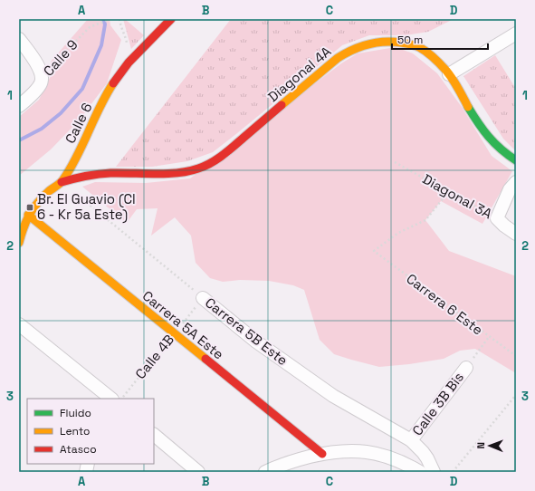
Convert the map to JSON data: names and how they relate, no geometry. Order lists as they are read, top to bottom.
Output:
{
  "streets": {
    "street": [
      "Calle 9",
      "Diagonal 4A",
      "Calle 6",
      "Diagonal 3A",
      "Carrera 5A Este",
      "Carrera 5B Este",
      "Calle 3B Bis"
    ],
    "path": ["Carrera 6 Este", "Calle 4B"]
  },
  "crossings": [
    ["Diagonal 4A", "Calle 6"],
    ["Diagonal 4A", "Carrera 5B Este"],
    ["Calle 6", "Carrera 5A Este"],
    ["Calle 6", "Carrera 5B Este"],
    ["Diagonal 3A", "Carrera 6 Este"],
    ["Carrera 5A Este", "Calle 4B"],
    ["Carrera 5B Este", "Calle 4B"],
    ["Carrera 5B Este", "Calle 3B Bis"]
  ],
  "places": {
    "transit": ["Br. El Guavio (Cl 6 - Kr 5a Este)"]
  },
  "legend": ["Fluido", "Lento", "Atasco"],
  "scale_bar": "50 m",
  "north": "left",
  "grid": {
    "columns": [
      "A",
      "B",
      "C",
      "D"
    ],
    "rows": ["1", "2", "3"]
  }
}
